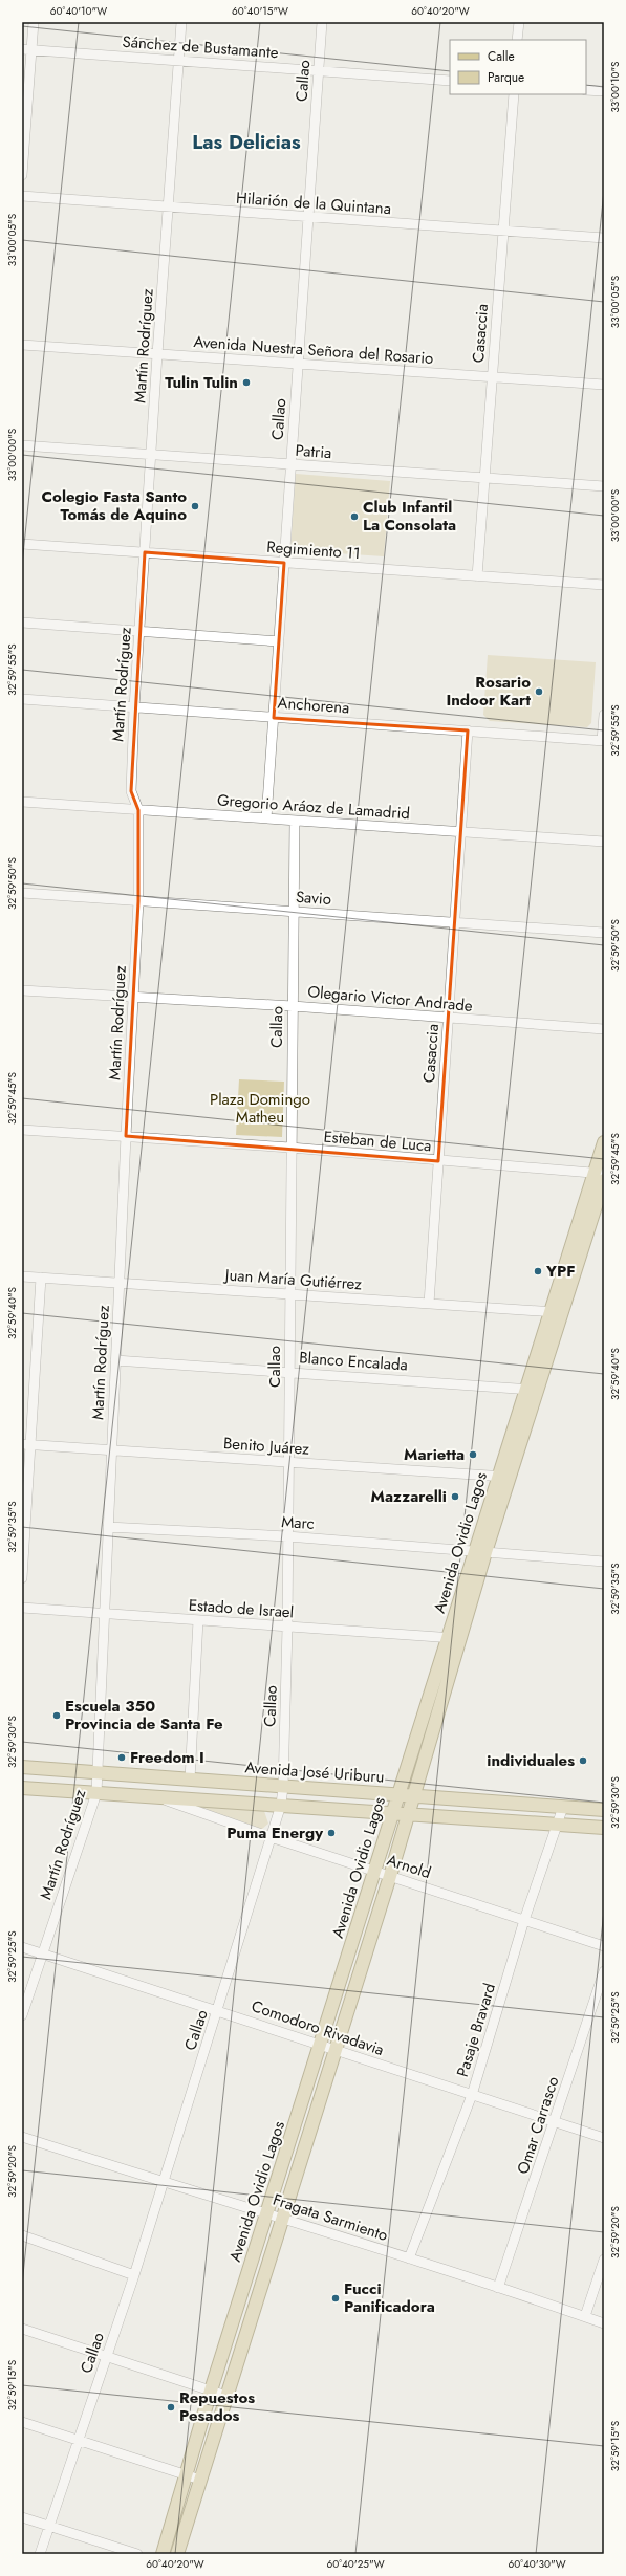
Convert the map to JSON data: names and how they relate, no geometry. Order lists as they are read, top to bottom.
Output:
{
  "streets": {
    "main road": ["Avenida Ovidio Lagos", "Avenida José Uriburu"],
    "street": [
      "Sánchez de Bustamante",
      "Callao",
      "Hilarión de la Quintana",
      "Casaccia",
      "Martín Rodríguez",
      "Avenida Nuestra Señora del Rosario",
      "Patria",
      "Regimiento 11",
      "Anchorena",
      "Gregorio Aráoz de Lamadrid",
      "Savio",
      "Olegario Victor Andrade",
      "Esteban de Luca",
      "Juan María Gutiérrez",
      "Blanco Encalada",
      "Benito Juárez",
      "Marc",
      "Estado de Israel",
      "Arnold",
      "Comodoro Rivadavia",
      "Pasaje Bravard",
      "Omar Carrasco",
      "Fragata Sarmiento"
    ]
  },
  "crossings": [
    ["Sánchez de Bustamante", "Callao"],
    ["Sánchez de Bustamante", "Martín Rodríguez"],
    ["Callao", "Hilarión de la Quintana"],
    ["Callao", "Avenida Nuestra Señora del Rosario"],
    ["Callao", "Patria"],
    ["Callao", "Regimiento 11"],
    ["Callao", "Anchorena"],
    ["Callao", "Gregorio Aráoz de Lamadrid"],
    ["Callao", "Savio"],
    ["Callao", "Olegario Victor Andrade"],
    ["Callao", "Esteban de Luca"],
    ["Callao", "Juan María Gutiérrez"],
    ["Callao", "Blanco Encalada"],
    ["Callao", "Benito Juárez"],
    ["Callao", "Marc"],
    ["Callao", "Estado de Israel"],
    ["Callao", "Avenida José Uriburu"],
    ["Callao", "Arnold"],
    ["Callao", "Comodoro Rivadavia"],
    ["Callao", "Fragata Sarmiento"],
    ["Hilarión de la Quintana", "Casaccia"],
    ["Hilarión de la Quintana", "Martín Rodríguez"],
    ["Casaccia", "Avenida Nuestra Señora del Rosario"],
    ["Casaccia", "Patria"],
    ["Casaccia", "Regimiento 11"],
    ["Casaccia", "Anchorena"],
    ["Casaccia", "Gregorio Aráoz de Lamadrid"],
    ["Casaccia", "Savio"],
    ["Casaccia", "Olegario Victor Andrade"],
    ["Casaccia", "Esteban de Luca"],
    ["Casaccia", "Juan María Gutiérrez"],
    ["Martín Rodríguez", "Avenida Nuestra Señora del Rosario"],
    ["Martín Rodríguez", "Patria"],
    ["Martín Rodríguez", "Regimiento 11"],
    ["Martín Rodríguez", "Anchorena"],
    ["Martín Rodríguez", "Gregorio Aráoz de Lamadrid"],
    ["Martín Rodríguez", "Savio"],
    ["Martín Rodríguez", "Olegario Victor Andrade"],
    ["Martín Rodríguez", "Esteban de Luca"],
    ["Martín Rodríguez", "Juan María Gutiérrez"],
    ["Martín Rodríguez", "Blanco Encalada"],
    ["Martín Rodríguez", "Benito Juárez"],
    ["Martín Rodríguez", "Marc"],
    ["Martín Rodríguez", "Estado de Israel"],
    ["Martín Rodríguez", "Avenida José Uriburu"],
    ["Martín Rodríguez", "Comodoro Rivadavia"],
    ["Esteban de Luca", "Avenida Ovidio Lagos"],
    ["Juan María Gutiérrez", "Avenida Ovidio Lagos"],
    ["Blanco Encalada", "Avenida Ovidio Lagos"],
    ["Benito Juárez", "Avenida Ovidio Lagos"],
    ["Marc", "Avenida Ovidio Lagos"],
    ["Avenida Ovidio Lagos", "Estado de Israel"],
    ["Avenida Ovidio Lagos", "Avenida José Uriburu"],
    ["Avenida Ovidio Lagos", "Arnold"],
    ["Avenida Ovidio Lagos", "Comodoro Rivadavia"],
    ["Avenida Ovidio Lagos", "Fragata Sarmiento"],
    ["Avenida José Uriburu", "Pasaje Bravard"],
    ["Arnold", "Pasaje Bravard"],
    ["Comodoro Rivadavia", "Pasaje Bravard"],
    ["Comodoro Rivadavia", "Omar Carrasco"],
    ["Pasaje Bravard", "Fragata Sarmiento"],
    ["Omar Carrasco", "Fragata Sarmiento"]
  ],
  "districts": ["Las Delicias"],
  "parks": ["Plaza Domingo Matheu"],
  "places": [
    "Tulin Tulin",
    "Colegio Fasta Santo Tomás de Aquino",
    "Club Infantil La Consolata",
    "Rosario Indoor Kart",
    "YPF",
    "Marietta",
    "Mazzarelli",
    "Escuela 350 Provincia de Santa Fe",
    "Freedom I",
    "individuales",
    "Puma Energy",
    "Fucci Panificadora",
    "Repuestos Pesados"
  ],
  "legend": ["Calle", "Parque"],
  "coordinates": [
    "60°40'10\"W",
    "60°40'15\"W",
    "60°40'20\"W",
    "33°00'10\"S",
    "33°00'05\"S",
    "33°00'00\"S",
    "32°59'55\"S",
    "32°59'50\"S",
    "32°59'45\"S",
    "32°59'40\"S",
    "32°59'35\"S",
    "32°59'30\"S",
    "32°59'25\"S",
    "32°59'20\"S",
    "32°59'15\"S",
    "60°40'25\"W",
    "60°40'30\"W"
  ]
}
